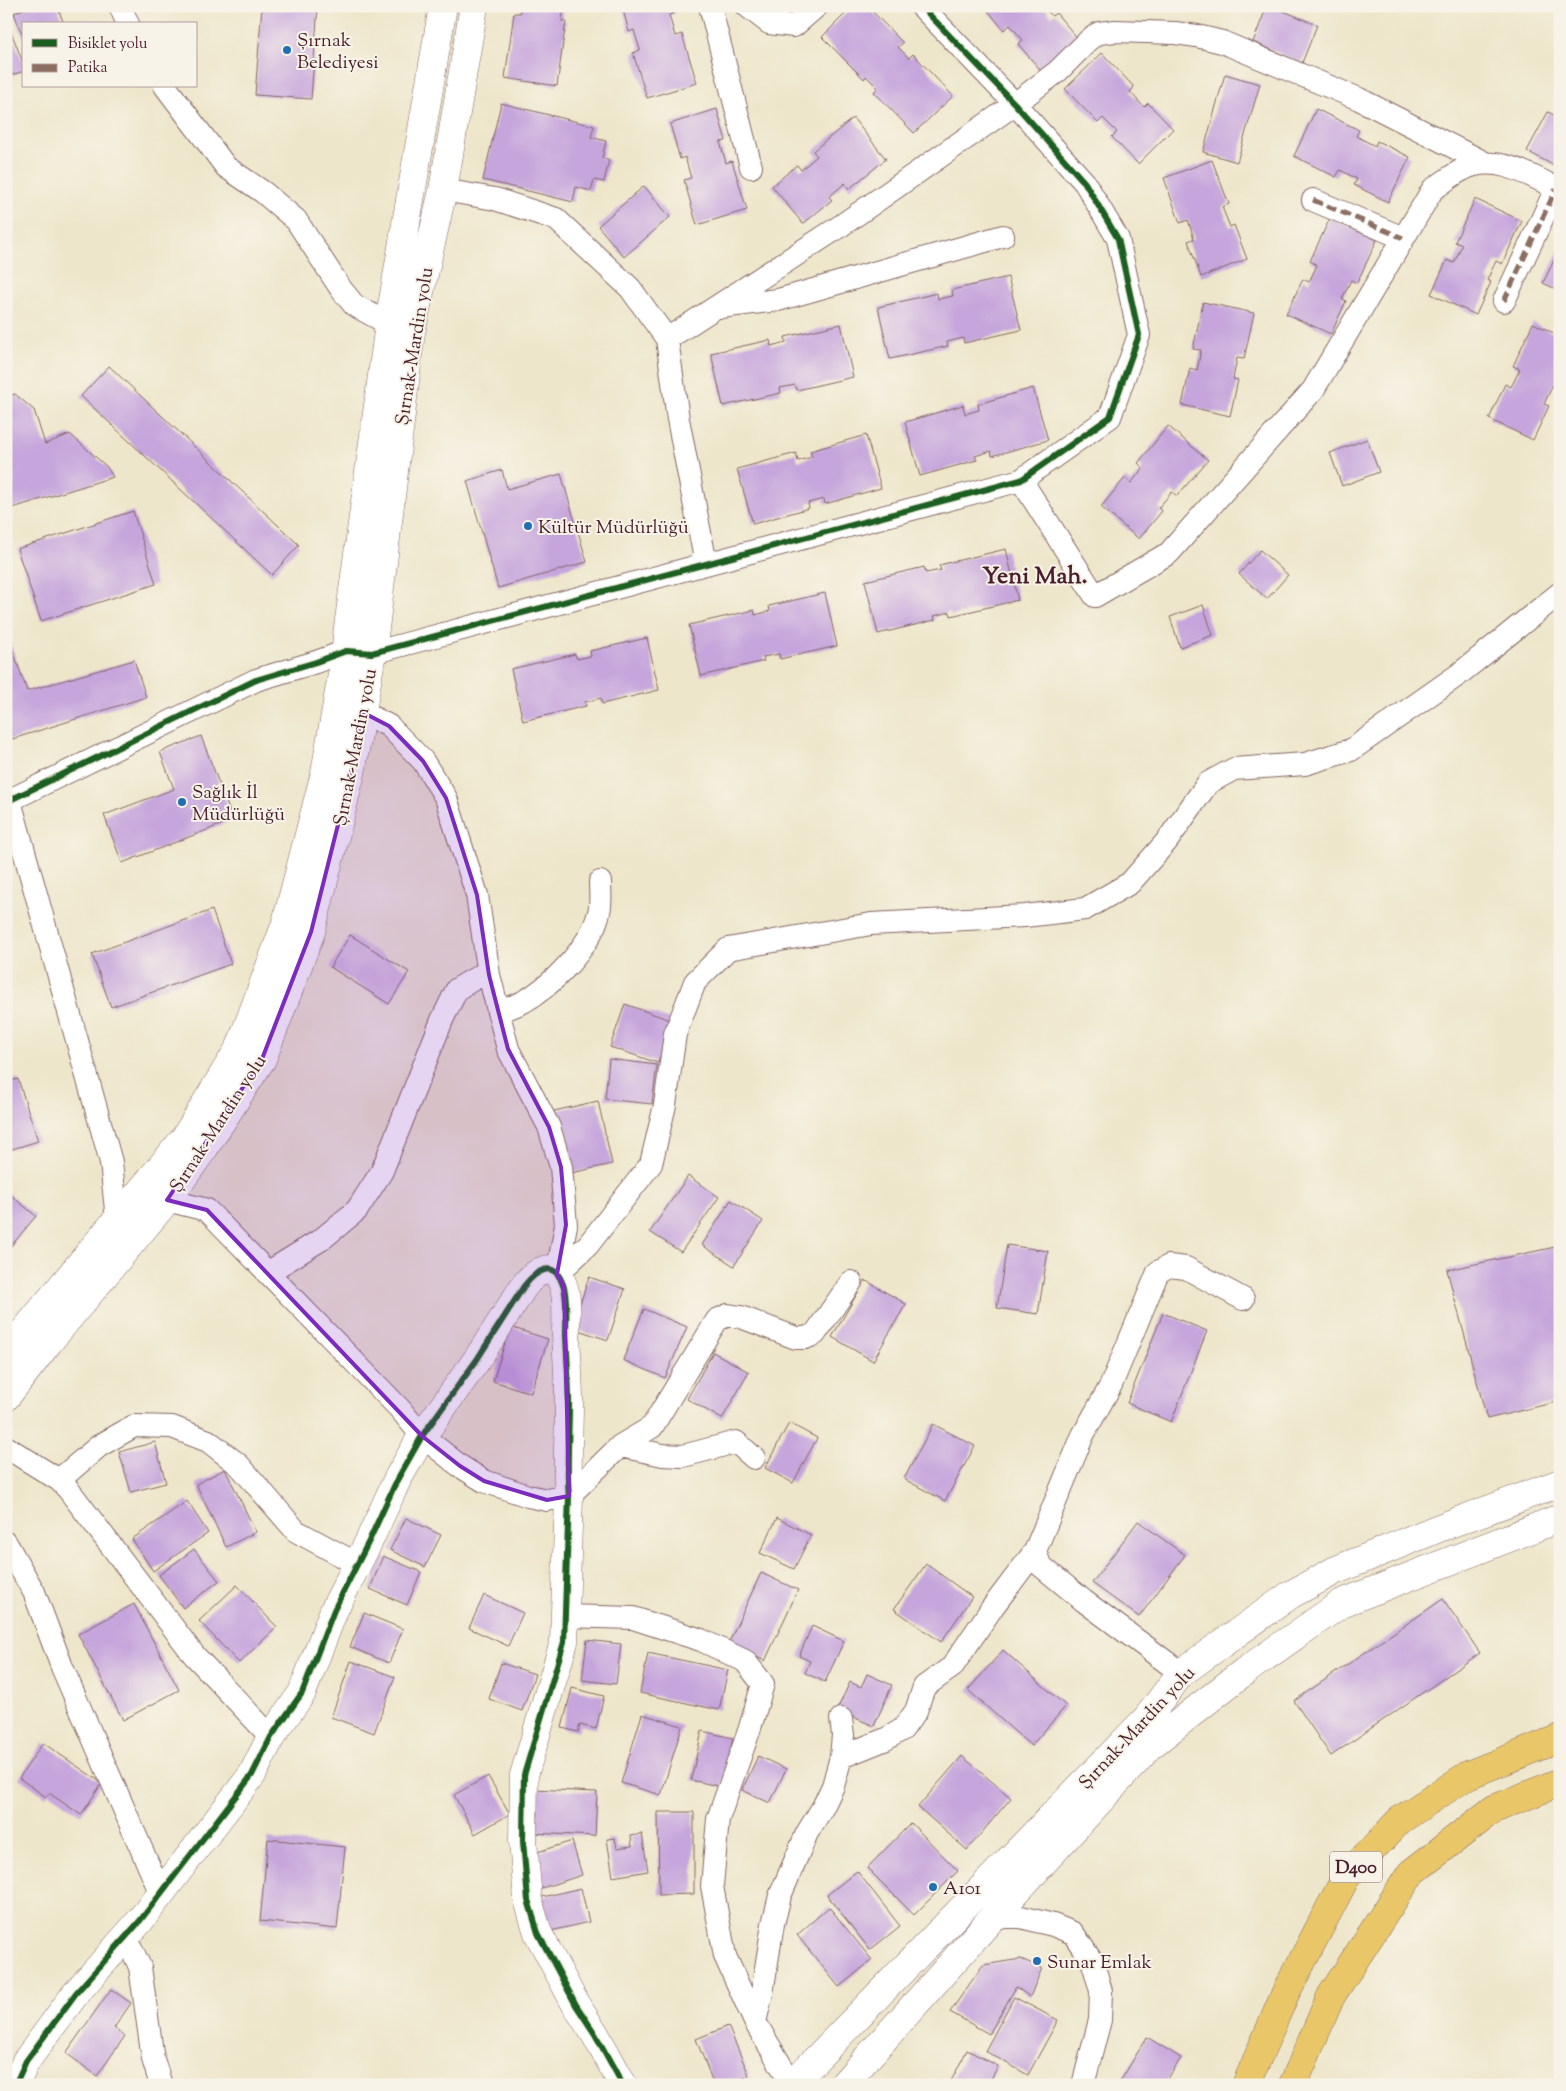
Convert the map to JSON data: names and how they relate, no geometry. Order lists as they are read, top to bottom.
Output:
{
  "streets": {
    "highway": ["D400"],
    "street": ["Şırnak-Mardin yolu"]
  },
  "districts": ["Yeni Mah."],
  "places": [
    "Şırnak Belediyesi",
    "Kültür Müdürlüğü",
    "Sağlık İl Müdürlüğü",
    "A101",
    "Sunar Emlak"
  ],
  "legend": ["Bisiklet yolu", "Patika"]
}
